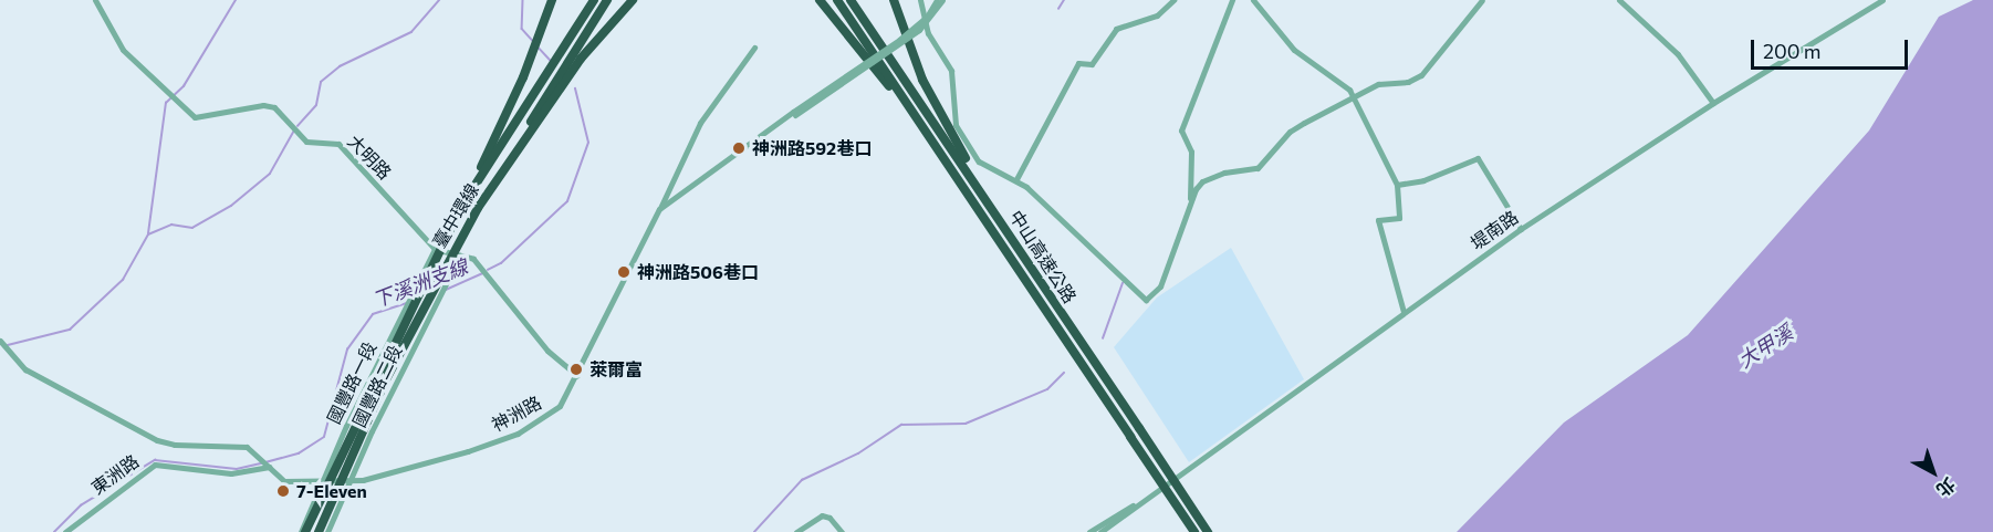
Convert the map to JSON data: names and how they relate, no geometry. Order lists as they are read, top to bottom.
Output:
{
  "streets": {
    "highway": ["臺中環線", "中山高速公路"],
    "street": [
      "大明路",
      "堤南路",
      "國豐路一段",
      "國豐路二段",
      "神洲路",
      "東洲路"
    ]
  },
  "crossings": [
    ["大明路", "國豐路一段"],
    ["臺中環線", "國豐路一段"],
    ["國豐路一段", "神洲路"],
    ["國豐路二段", "神洲路"],
    ["神洲路", "東洲路"]
  ],
  "water": ["下溪洲支線", "大甲溪"],
  "places": [
    "神洲路592巷口",
    "神洲路506巷口",
    "萊爾富",
    "7-Eleven"
  ],
  "scale_bar": "200 m",
  "north": "bottom right"
}
